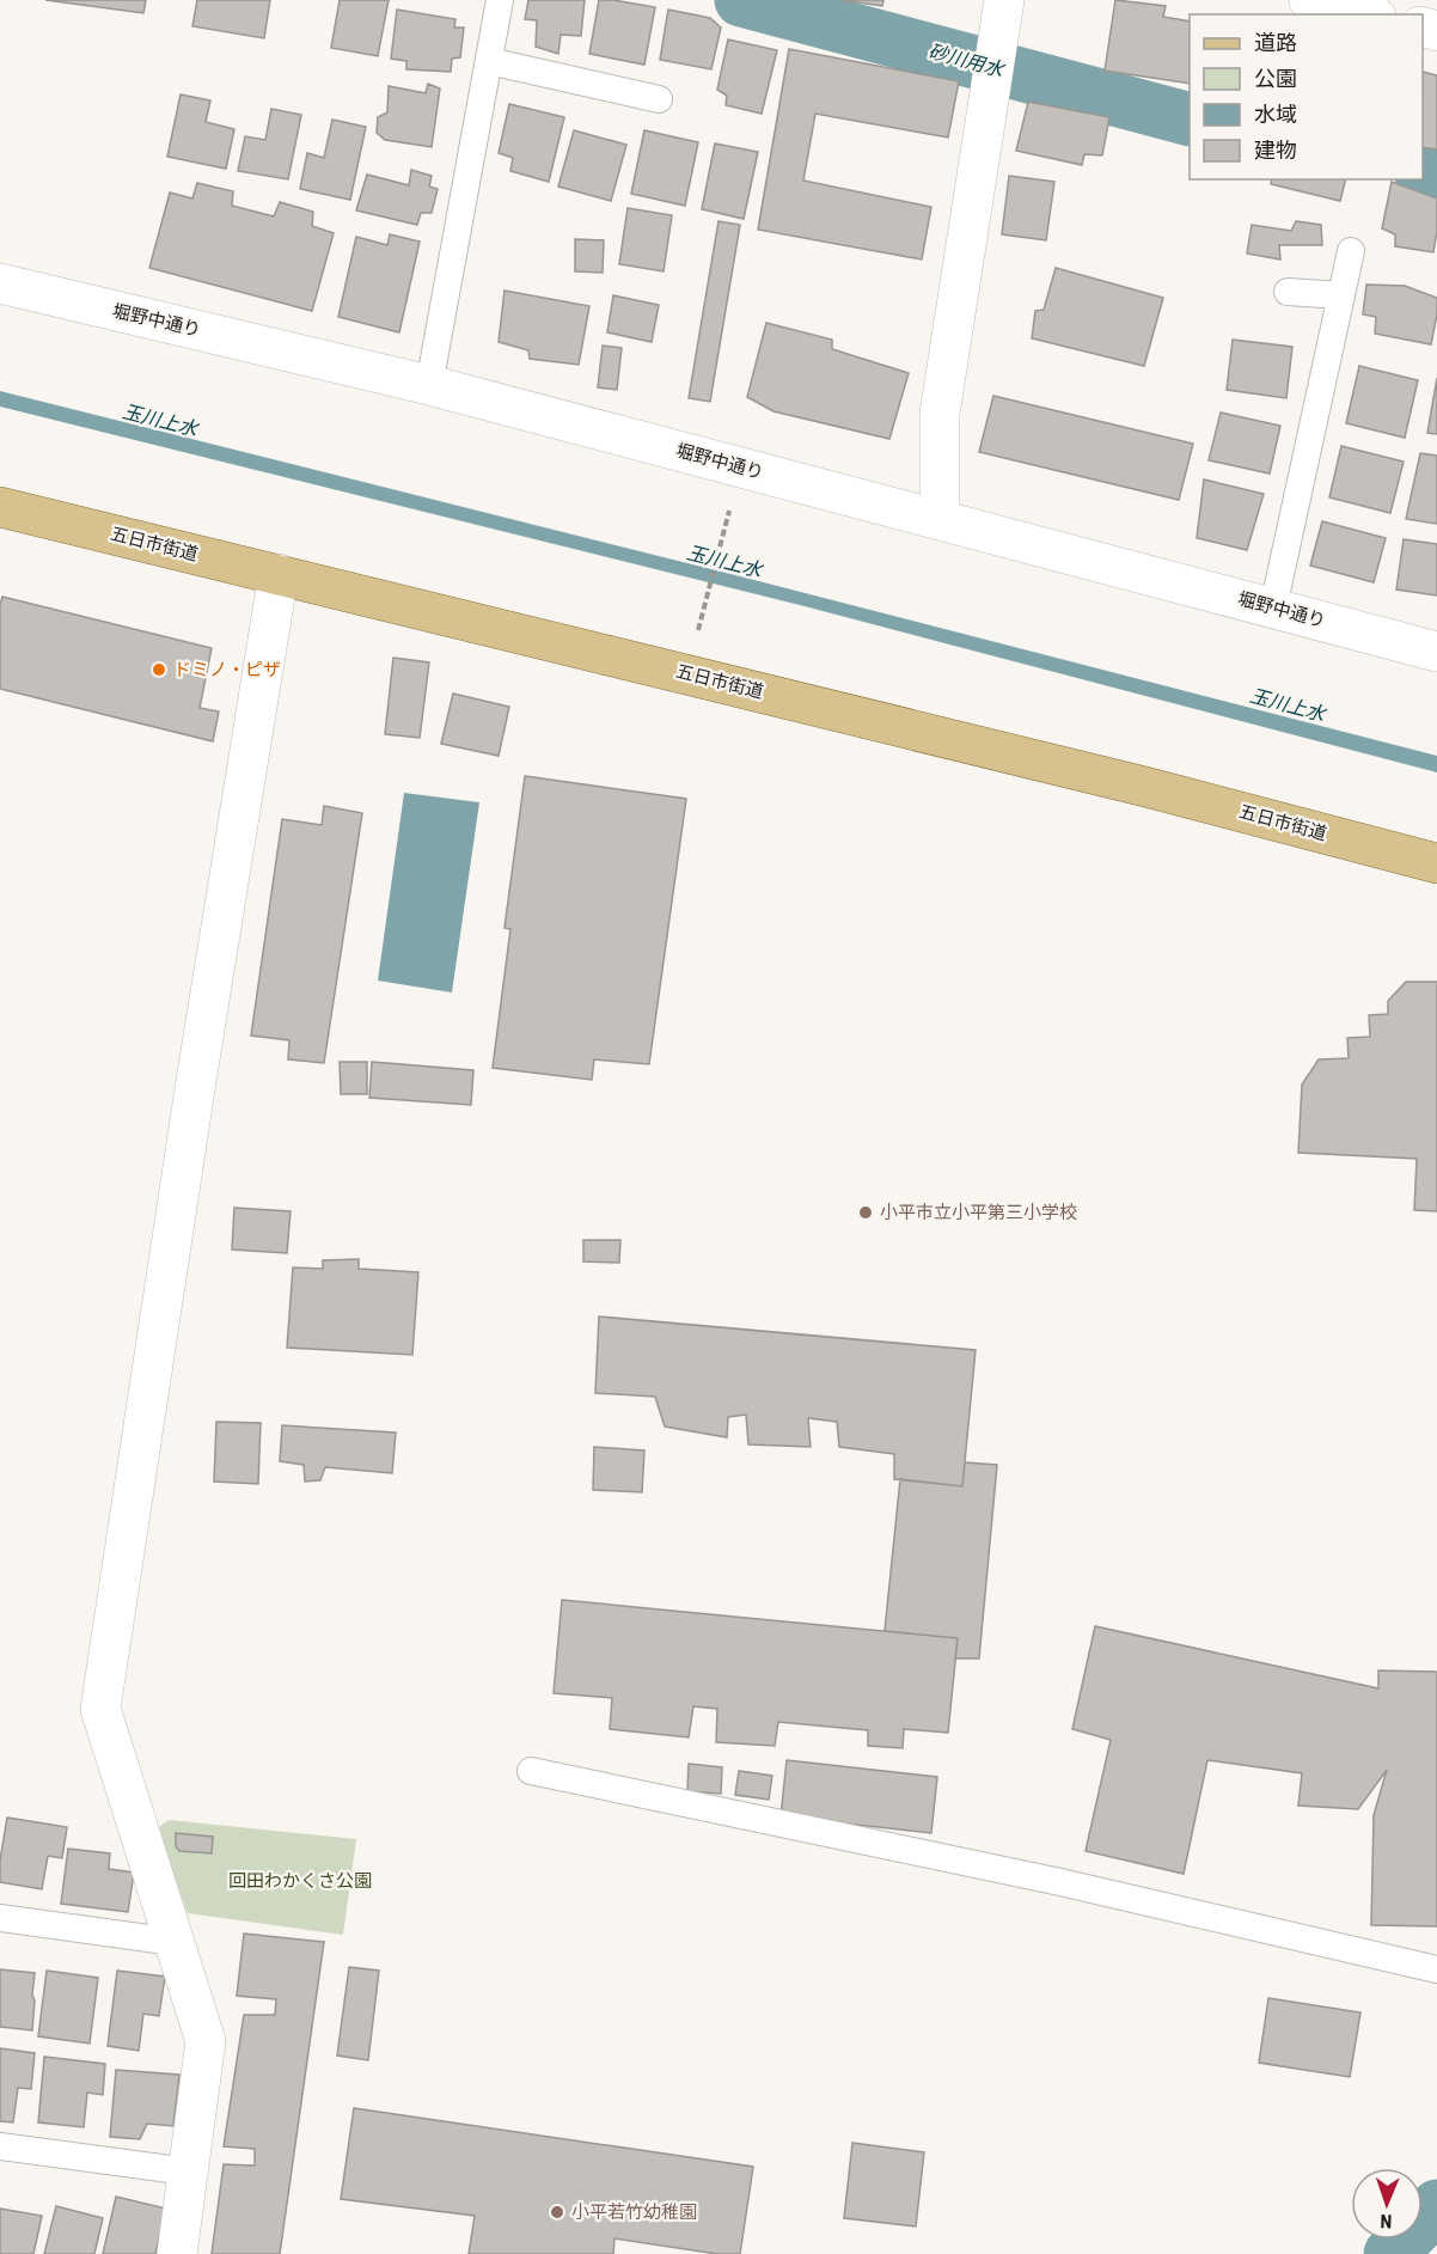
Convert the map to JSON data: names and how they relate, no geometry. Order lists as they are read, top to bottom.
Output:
{
  "streets": {
    "main road": ["五日市街道"],
    "street": ["堀野中通り"]
  },
  "water": ["砂川用水", "玉川上水"],
  "parks": ["回田わかくさ公園"],
  "places": ["ドミノ・ピザ", "小平市立小平第三小学校", "小平若竹幼稚園"],
  "legend": [
    "道路",
    "公園",
    "水域",
    "建物"
  ],
  "north": "bottom"
}
